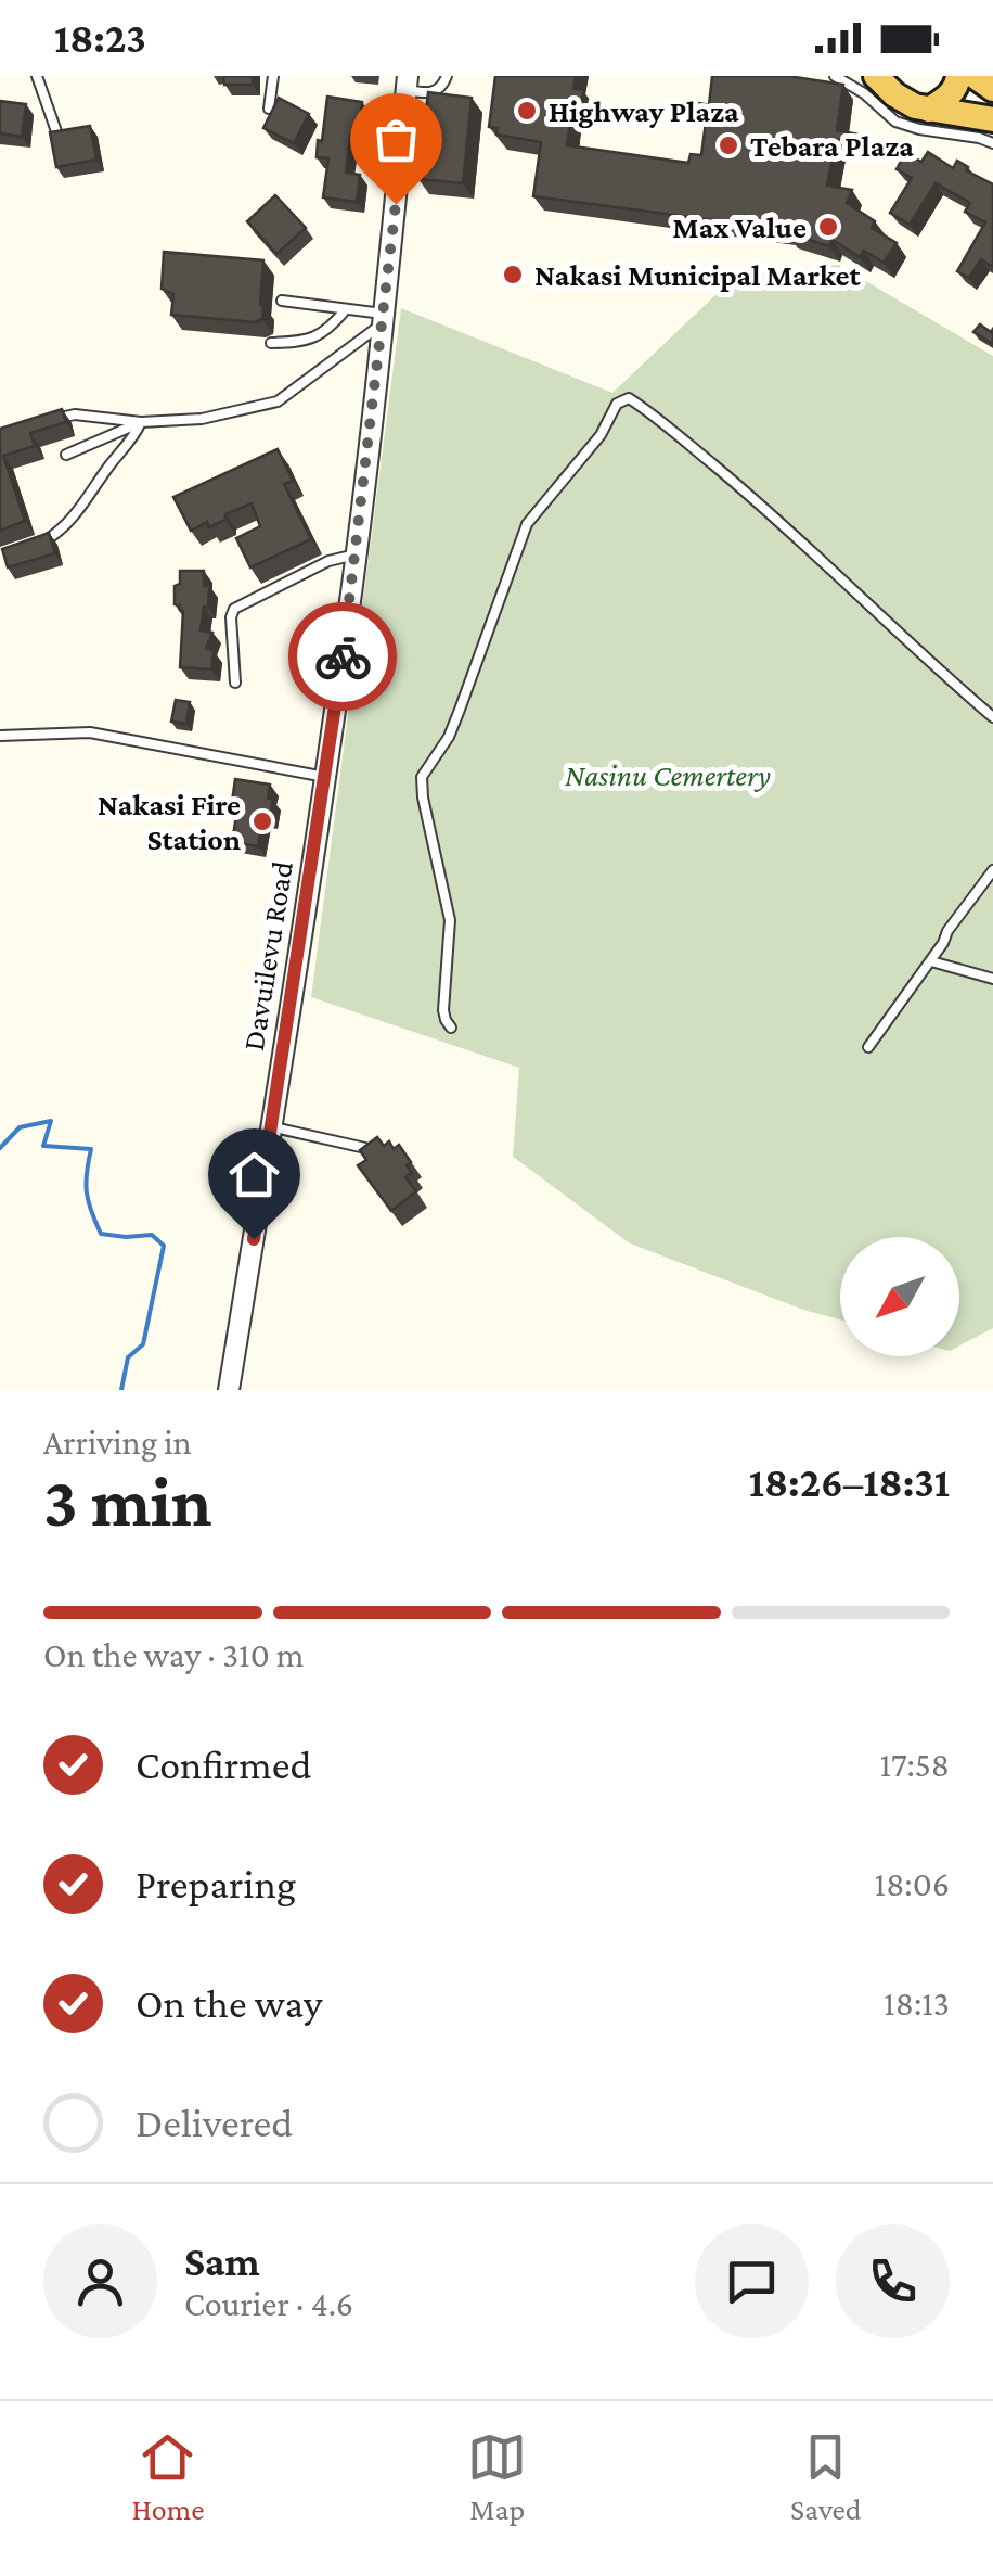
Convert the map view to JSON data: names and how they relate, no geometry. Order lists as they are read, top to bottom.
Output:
{
  "streets": {
    "street": ["Davuilevu Road"]
  },
  "parks": ["Nasinu Cemertery"],
  "places": [
    "Highway Plaza",
    "Tebara Plaza",
    "Max Value",
    "Nakasi Municipal Market",
    "Nakasi Fire Station"
  ],
  "north": "bottom left",
  "page": {
    "status": "18:23",
    "heading": ["3 min", "Arriving in", "18:26–18:31"],
    "panel": ["Sam", "Courier · 4.6"],
    "bar": "On the way · 310 m",
    "list": [
      ["Confirmed", "17:58"],
      ["Preparing", "18:06"],
      ["On the way", "18:13"],
      "Delivered"
    ],
    "tabs": ["Home", "Map", "Saved"]
  }
}
